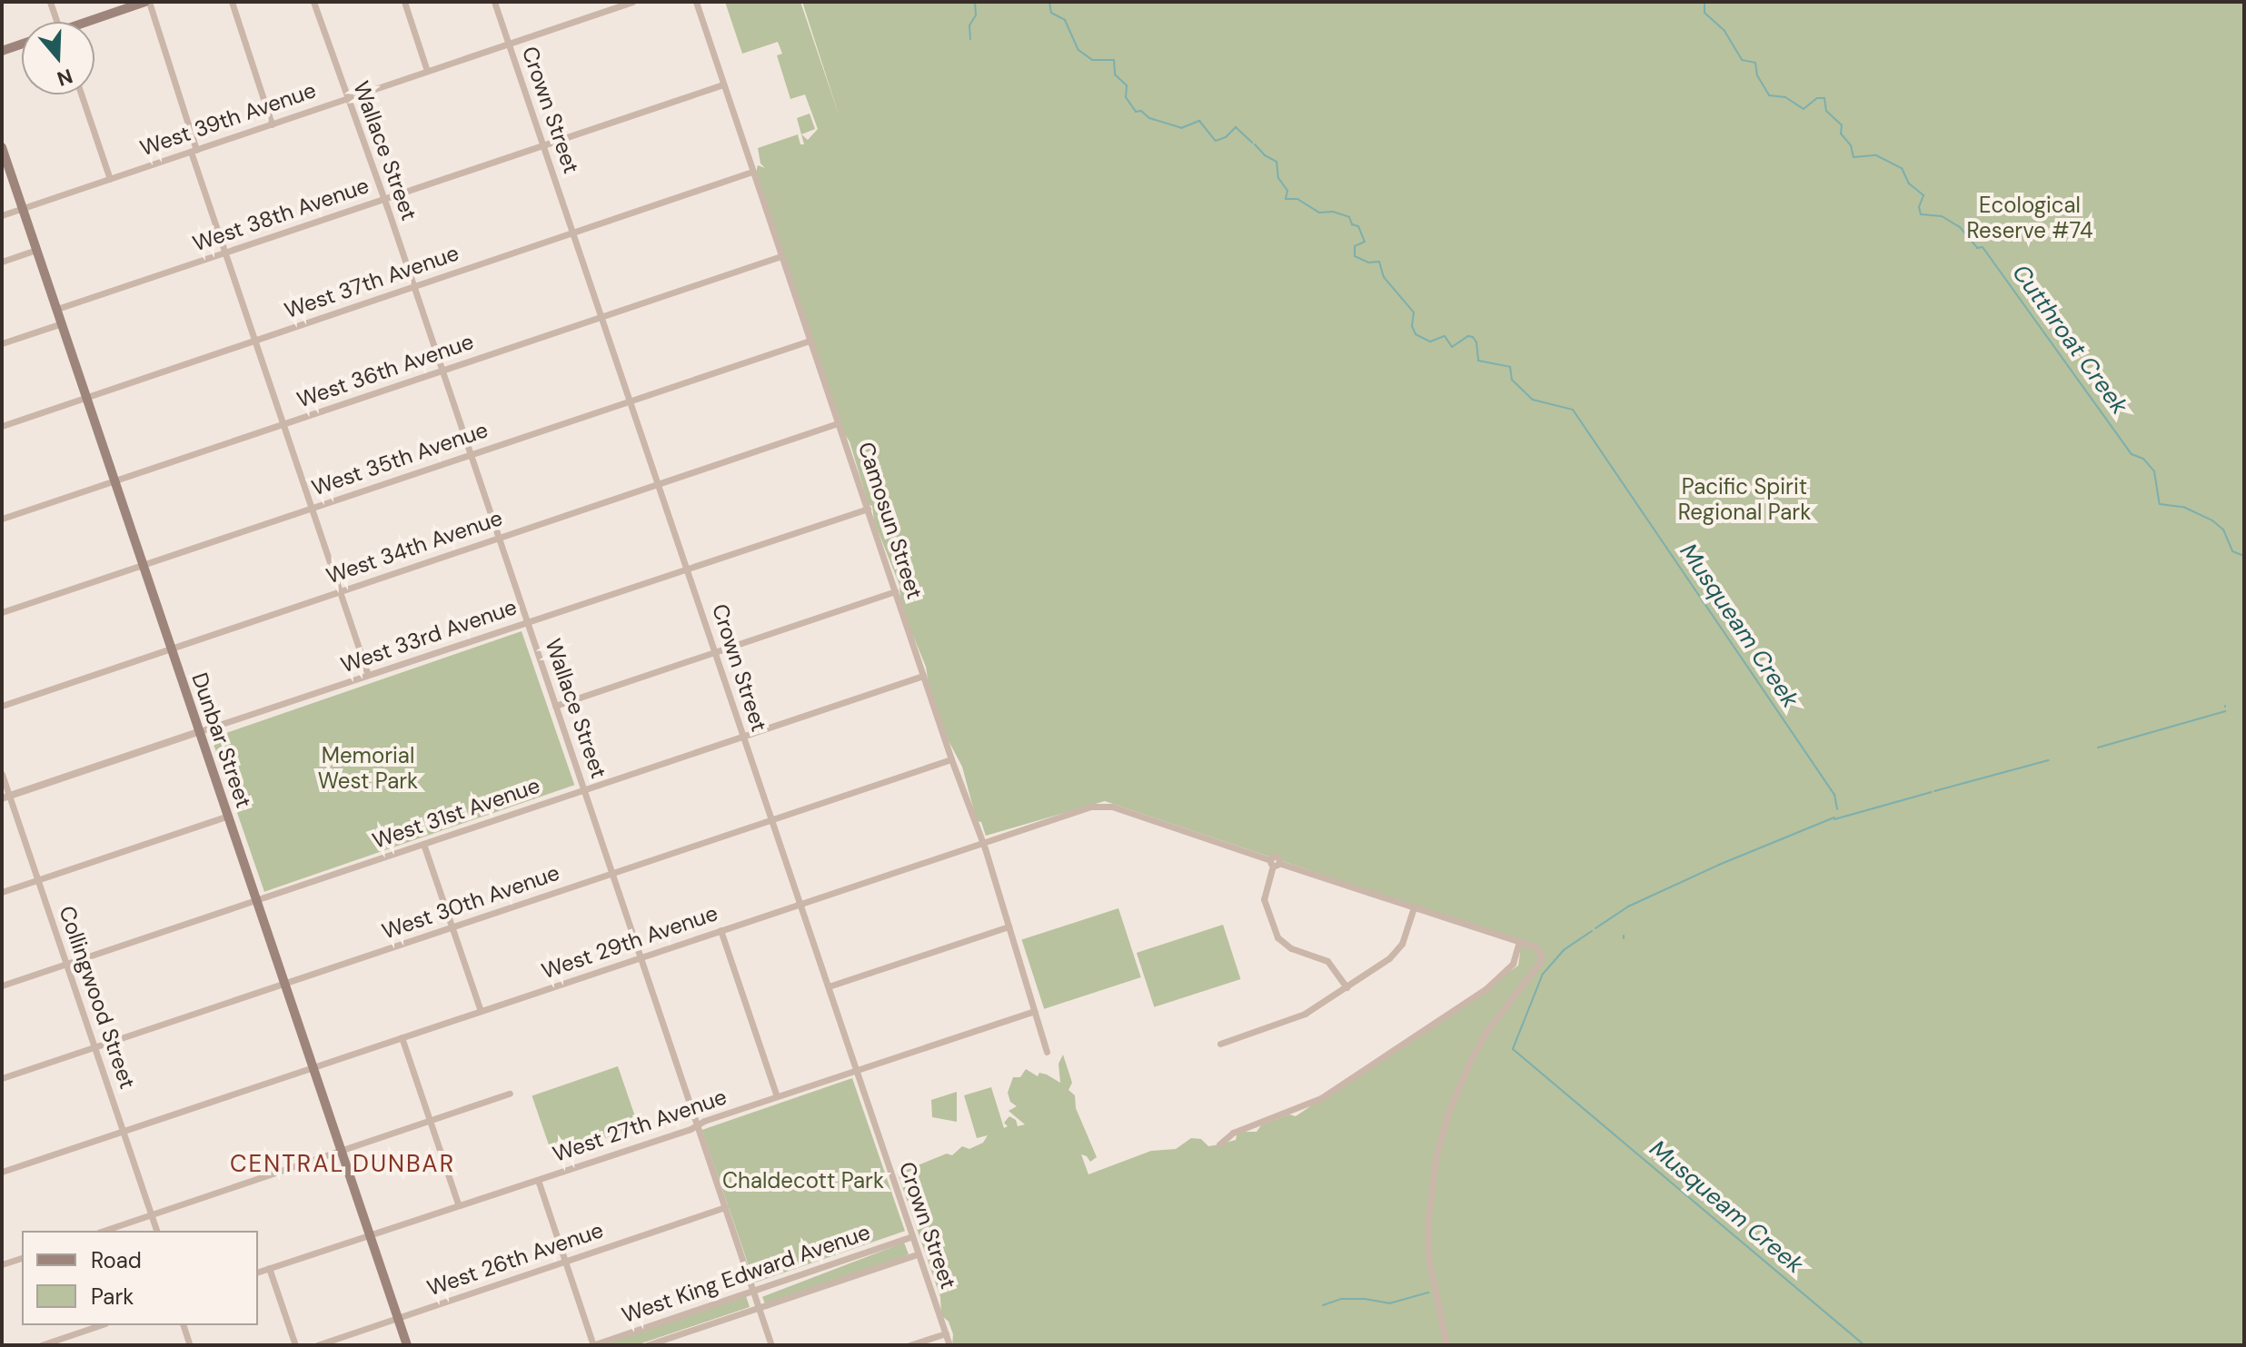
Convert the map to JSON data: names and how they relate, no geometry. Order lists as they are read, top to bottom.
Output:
{
  "streets": {
    "main road": ["Dunbar Street"],
    "street": [
      "Crown Street",
      "West 39th Avenue",
      "Wallace Street",
      "West 38th Avenue",
      "West 37th Avenue",
      "West 36th Avenue",
      "West 35th Avenue",
      "Camosun Street",
      "West 34th Avenue",
      "West 33rd Avenue",
      "West 31st Avenue",
      "West 30th Avenue",
      "West 29th Avenue",
      "Collingwood Street",
      "West 27th Avenue",
      "West 26th Avenue",
      "West King Edward Avenue"
    ]
  },
  "crossings": [
    ["Crown Street", "West 39th Avenue"],
    ["Crown Street", "West 38th Avenue"],
    ["Crown Street", "West 37th Avenue"],
    ["Crown Street", "West 36th Avenue"],
    ["Crown Street", "West 35th Avenue"],
    ["Crown Street", "West 34th Avenue"],
    ["Crown Street", "West 33rd Avenue"],
    ["Crown Street", "West 31st Avenue"],
    ["Crown Street", "West 30th Avenue"],
    ["Crown Street", "West 29th Avenue"],
    ["Crown Street", "West 27th Avenue"],
    ["Crown Street", "West King Edward Avenue"],
    ["West 39th Avenue", "Wallace Street"],
    ["West 39th Avenue", "Dunbar Street"],
    ["Wallace Street", "West 38th Avenue"],
    ["Wallace Street", "West 37th Avenue"],
    ["Wallace Street", "West 36th Avenue"],
    ["Wallace Street", "West 35th Avenue"],
    ["Wallace Street", "West 34th Avenue"],
    ["Wallace Street", "West 33rd Avenue"],
    ["Wallace Street", "West 31st Avenue"],
    ["Wallace Street", "West 30th Avenue"],
    ["Wallace Street", "West 29th Avenue"],
    ["Wallace Street", "West 27th Avenue"],
    ["Wallace Street", "West 26th Avenue"],
    ["Wallace Street", "West King Edward Avenue"],
    ["West 38th Avenue", "Camosun Street"],
    ["West 38th Avenue", "Dunbar Street"],
    ["West 37th Avenue", "Camosun Street"],
    ["West 37th Avenue", "Dunbar Street"],
    ["West 36th Avenue", "Camosun Street"],
    ["West 36th Avenue", "Dunbar Street"],
    ["West 35th Avenue", "Camosun Street"],
    ["West 35th Avenue", "Dunbar Street"],
    ["Camosun Street", "West 34th Avenue"],
    ["Camosun Street", "West 33rd Avenue"],
    ["Camosun Street", "West 31st Avenue"],
    ["Camosun Street", "West 30th Avenue"],
    ["Camosun Street", "West 29th Avenue"],
    ["Camosun Street", "West 27th Avenue"],
    ["West 34th Avenue", "Dunbar Street"],
    ["West 33rd Avenue", "Dunbar Street"],
    ["West 33rd Avenue", "Collingwood Street"],
    ["Dunbar Street", "West 31st Avenue"],
    ["Dunbar Street", "West 30th Avenue"],
    ["Dunbar Street", "West 29th Avenue"],
    ["Dunbar Street", "West 27th Avenue"],
    ["Dunbar Street", "West 26th Avenue"],
    ["West 31st Avenue", "Collingwood Street"],
    ["West 30th Avenue", "Collingwood Street"],
    ["West 29th Avenue", "Collingwood Street"]
  ],
  "districts": ["CENTRAL DUNBAR"],
  "water": ["Cutthroat Creek", "Musqueam Creek"],
  "parks": [
    "Ecological Reserve #74",
    "Pacific Spirit Regional Park",
    "Memorial West Park",
    "Chaldecott Park"
  ],
  "legend": ["Road", "Park"],
  "north": "bottom"
}
